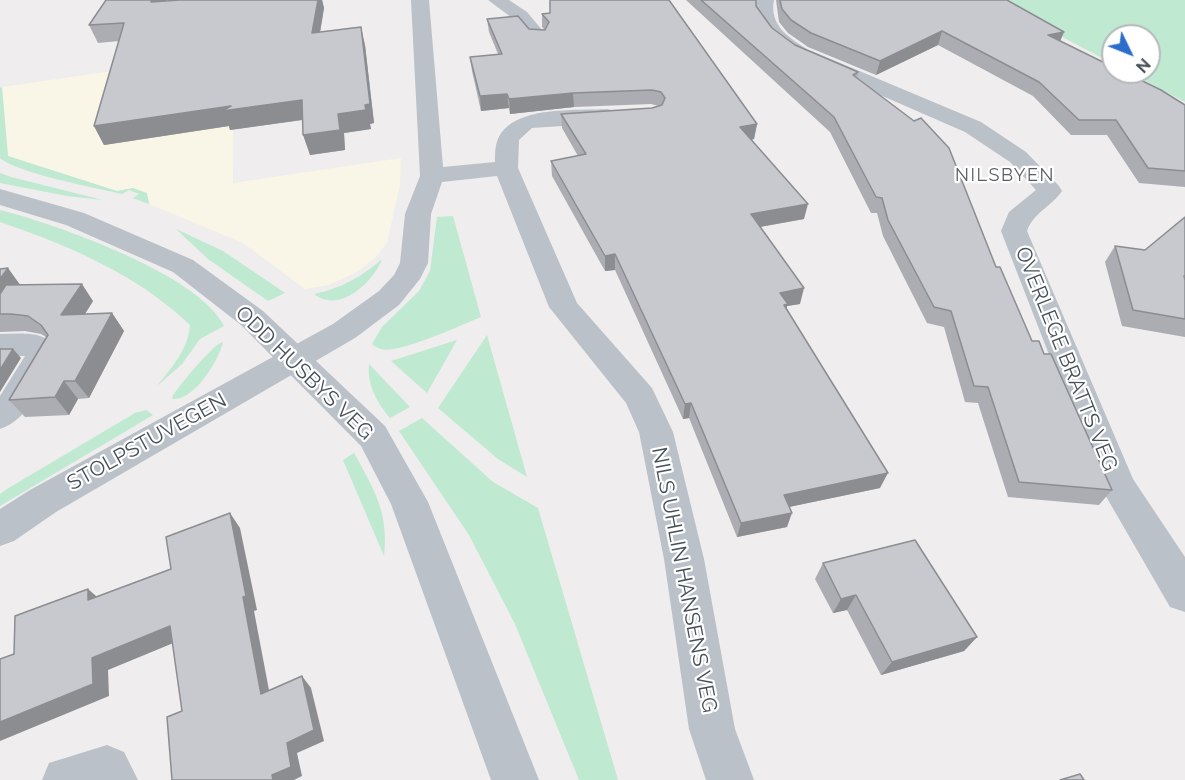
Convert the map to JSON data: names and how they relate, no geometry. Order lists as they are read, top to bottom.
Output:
{
  "streets": {
    "street": [
      "OVERLEGE BRATTS VEG",
      "ODD HUSBYS VEG",
      "STOLPSTUVEGEN",
      "NILS UHLIN HANSENS VEG"
    ]
  },
  "crossings": [
    ["ODD HUSBYS VEG", "STOLPSTUVEGEN"]
  ],
  "districts": ["NILSBYEN"],
  "north": "bottom right"
}
